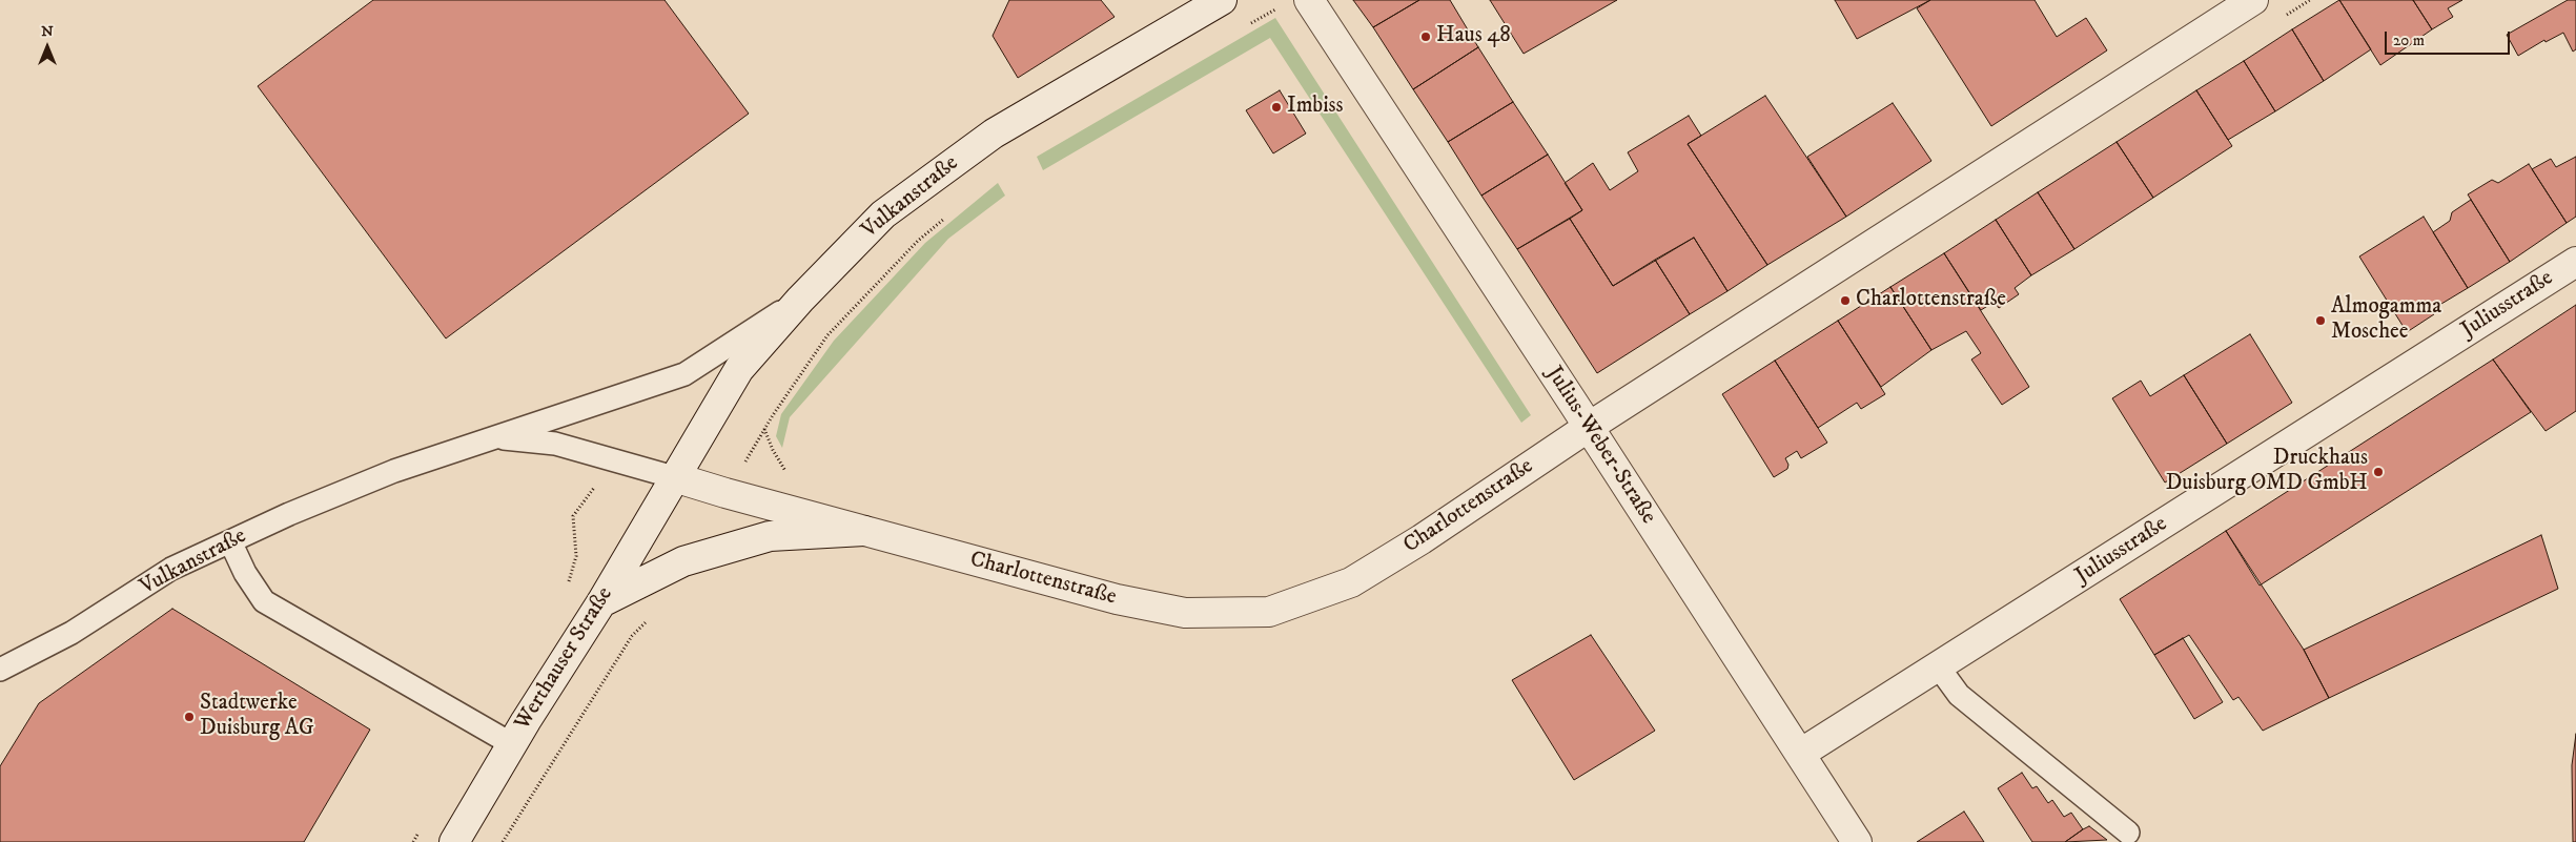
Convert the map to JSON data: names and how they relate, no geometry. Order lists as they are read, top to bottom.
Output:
{
  "streets": {
    "street": [
      "Vulkanstraße",
      "Juliusstraße",
      "Julius-Weber-Straße",
      "Charlottenstraße",
      "Werthauser Straße"
    ]
  },
  "crossings": [
    ["Vulkanstraße", "Charlottenstraße"],
    ["Vulkanstraße", "Werthauser Straße"],
    ["Juliusstraße", "Julius-Weber-Straße"],
    ["Julius-Weber-Straße", "Charlottenstraße"],
    ["Charlottenstraße", "Werthauser Straße"]
  ],
  "places": [
    "Haus 48",
    "Imbiss",
    "Charlottenstraße",
    "Almogamma Moschee",
    "Druckhaus Duisburg OMD GmbH",
    "Stadtwerke Duisburg AG"
  ],
  "scale_bar": "20 m",
  "north": "top"
}
